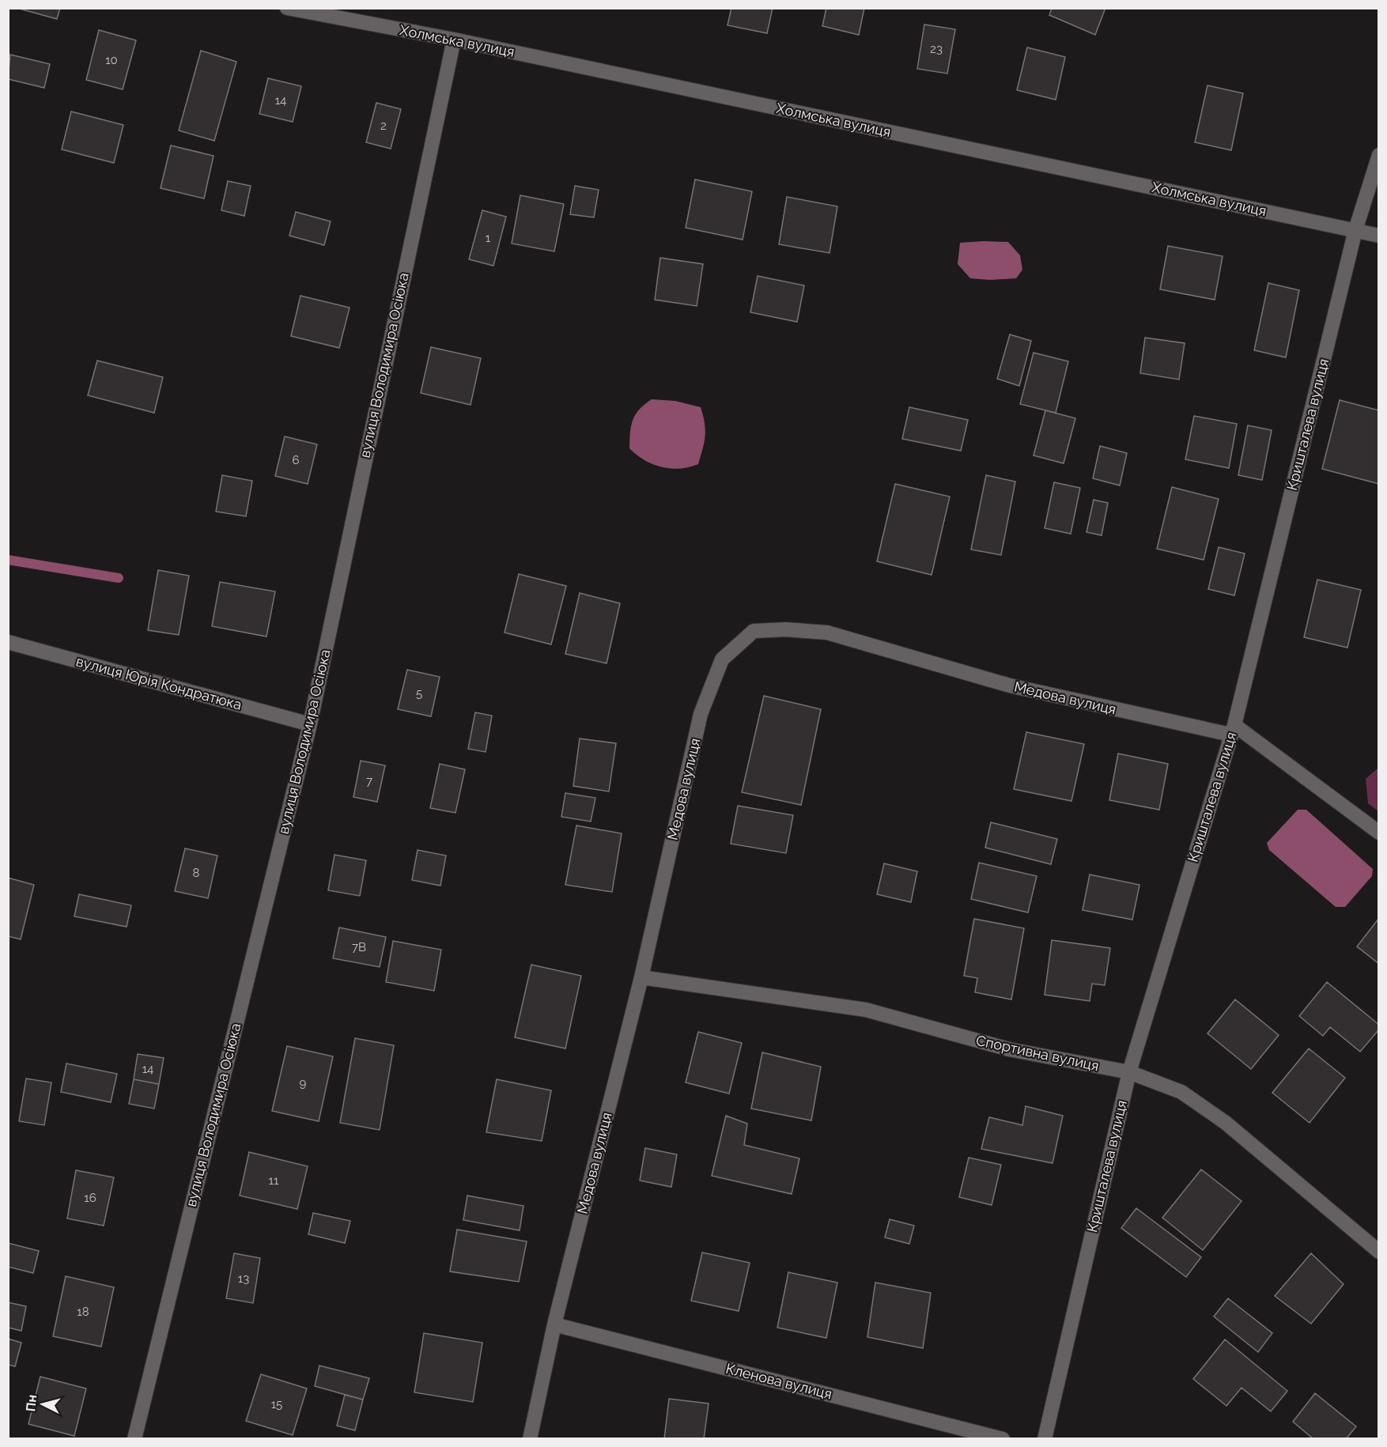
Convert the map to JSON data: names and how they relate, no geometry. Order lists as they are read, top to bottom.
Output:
{
  "streets": {
    "street": [
      "Холмська вулиця",
      "вулиця Володимира Осіюка",
      "Кришталева вулиця",
      "вулиця Юрія Кондратюка",
      "Медова вулиця",
      "Спортивна вулиця",
      "Кленова вулиця"
    ]
  },
  "crossings": [
    ["Холмська вулиця", "вулиця Володимира Осіюка"],
    ["Холмська вулиця", "Кришталева вулиця"],
    ["вулиця Володимира Осіюка", "вулиця Юрія Кондратюка"],
    ["Кришталева вулиця", "Медова вулиця"],
    ["Кришталева вулиця", "Спортивна вулиця"],
    ["Медова вулиця", "Спортивна вулиця"],
    ["Медова вулиця", "Кленова вулиця"]
  ],
  "house_numbers": [
    "23",
    "10",
    "14",
    "2",
    "1",
    "6",
    "5",
    "7",
    "8",
    "7В",
    "14",
    "9",
    "11",
    "16",
    "13",
    "18",
    "15"
  ],
  "north": "left"
}
